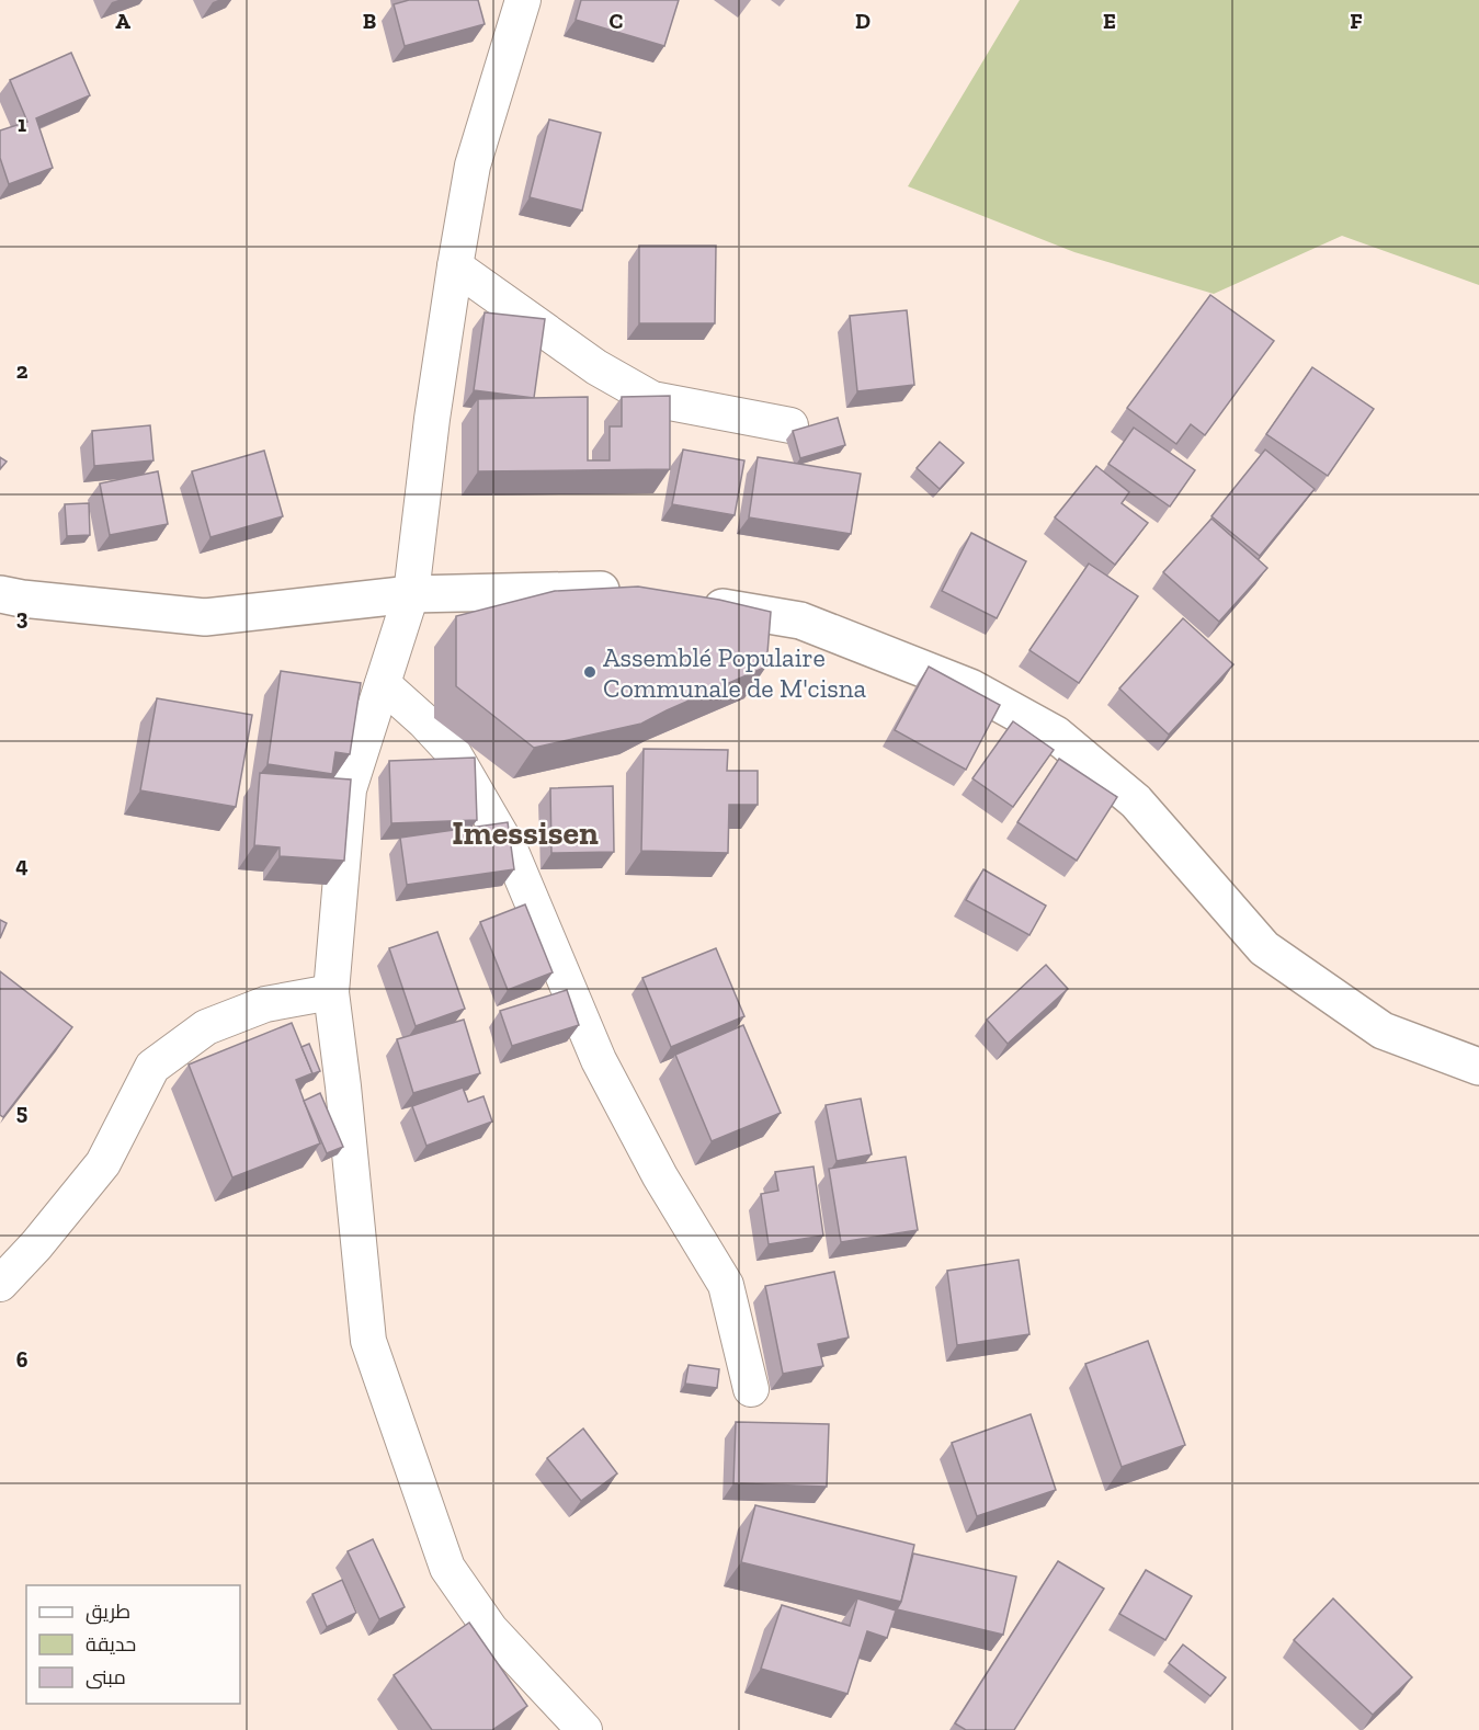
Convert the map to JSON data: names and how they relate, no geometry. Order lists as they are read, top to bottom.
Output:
{
  "districts": ["Imessisen"],
  "places": ["Assemblé Populaire Communale de M'cisna"],
  "legend": ["طريق", "حديقة", "مبنى"],
  "grid": {
    "columns": [
      "A",
      "B",
      "C",
      "D",
      "E",
      "F"
    ],
    "rows": [
      "1",
      "2",
      "3",
      "4",
      "5",
      "6"
    ]
  }
}
